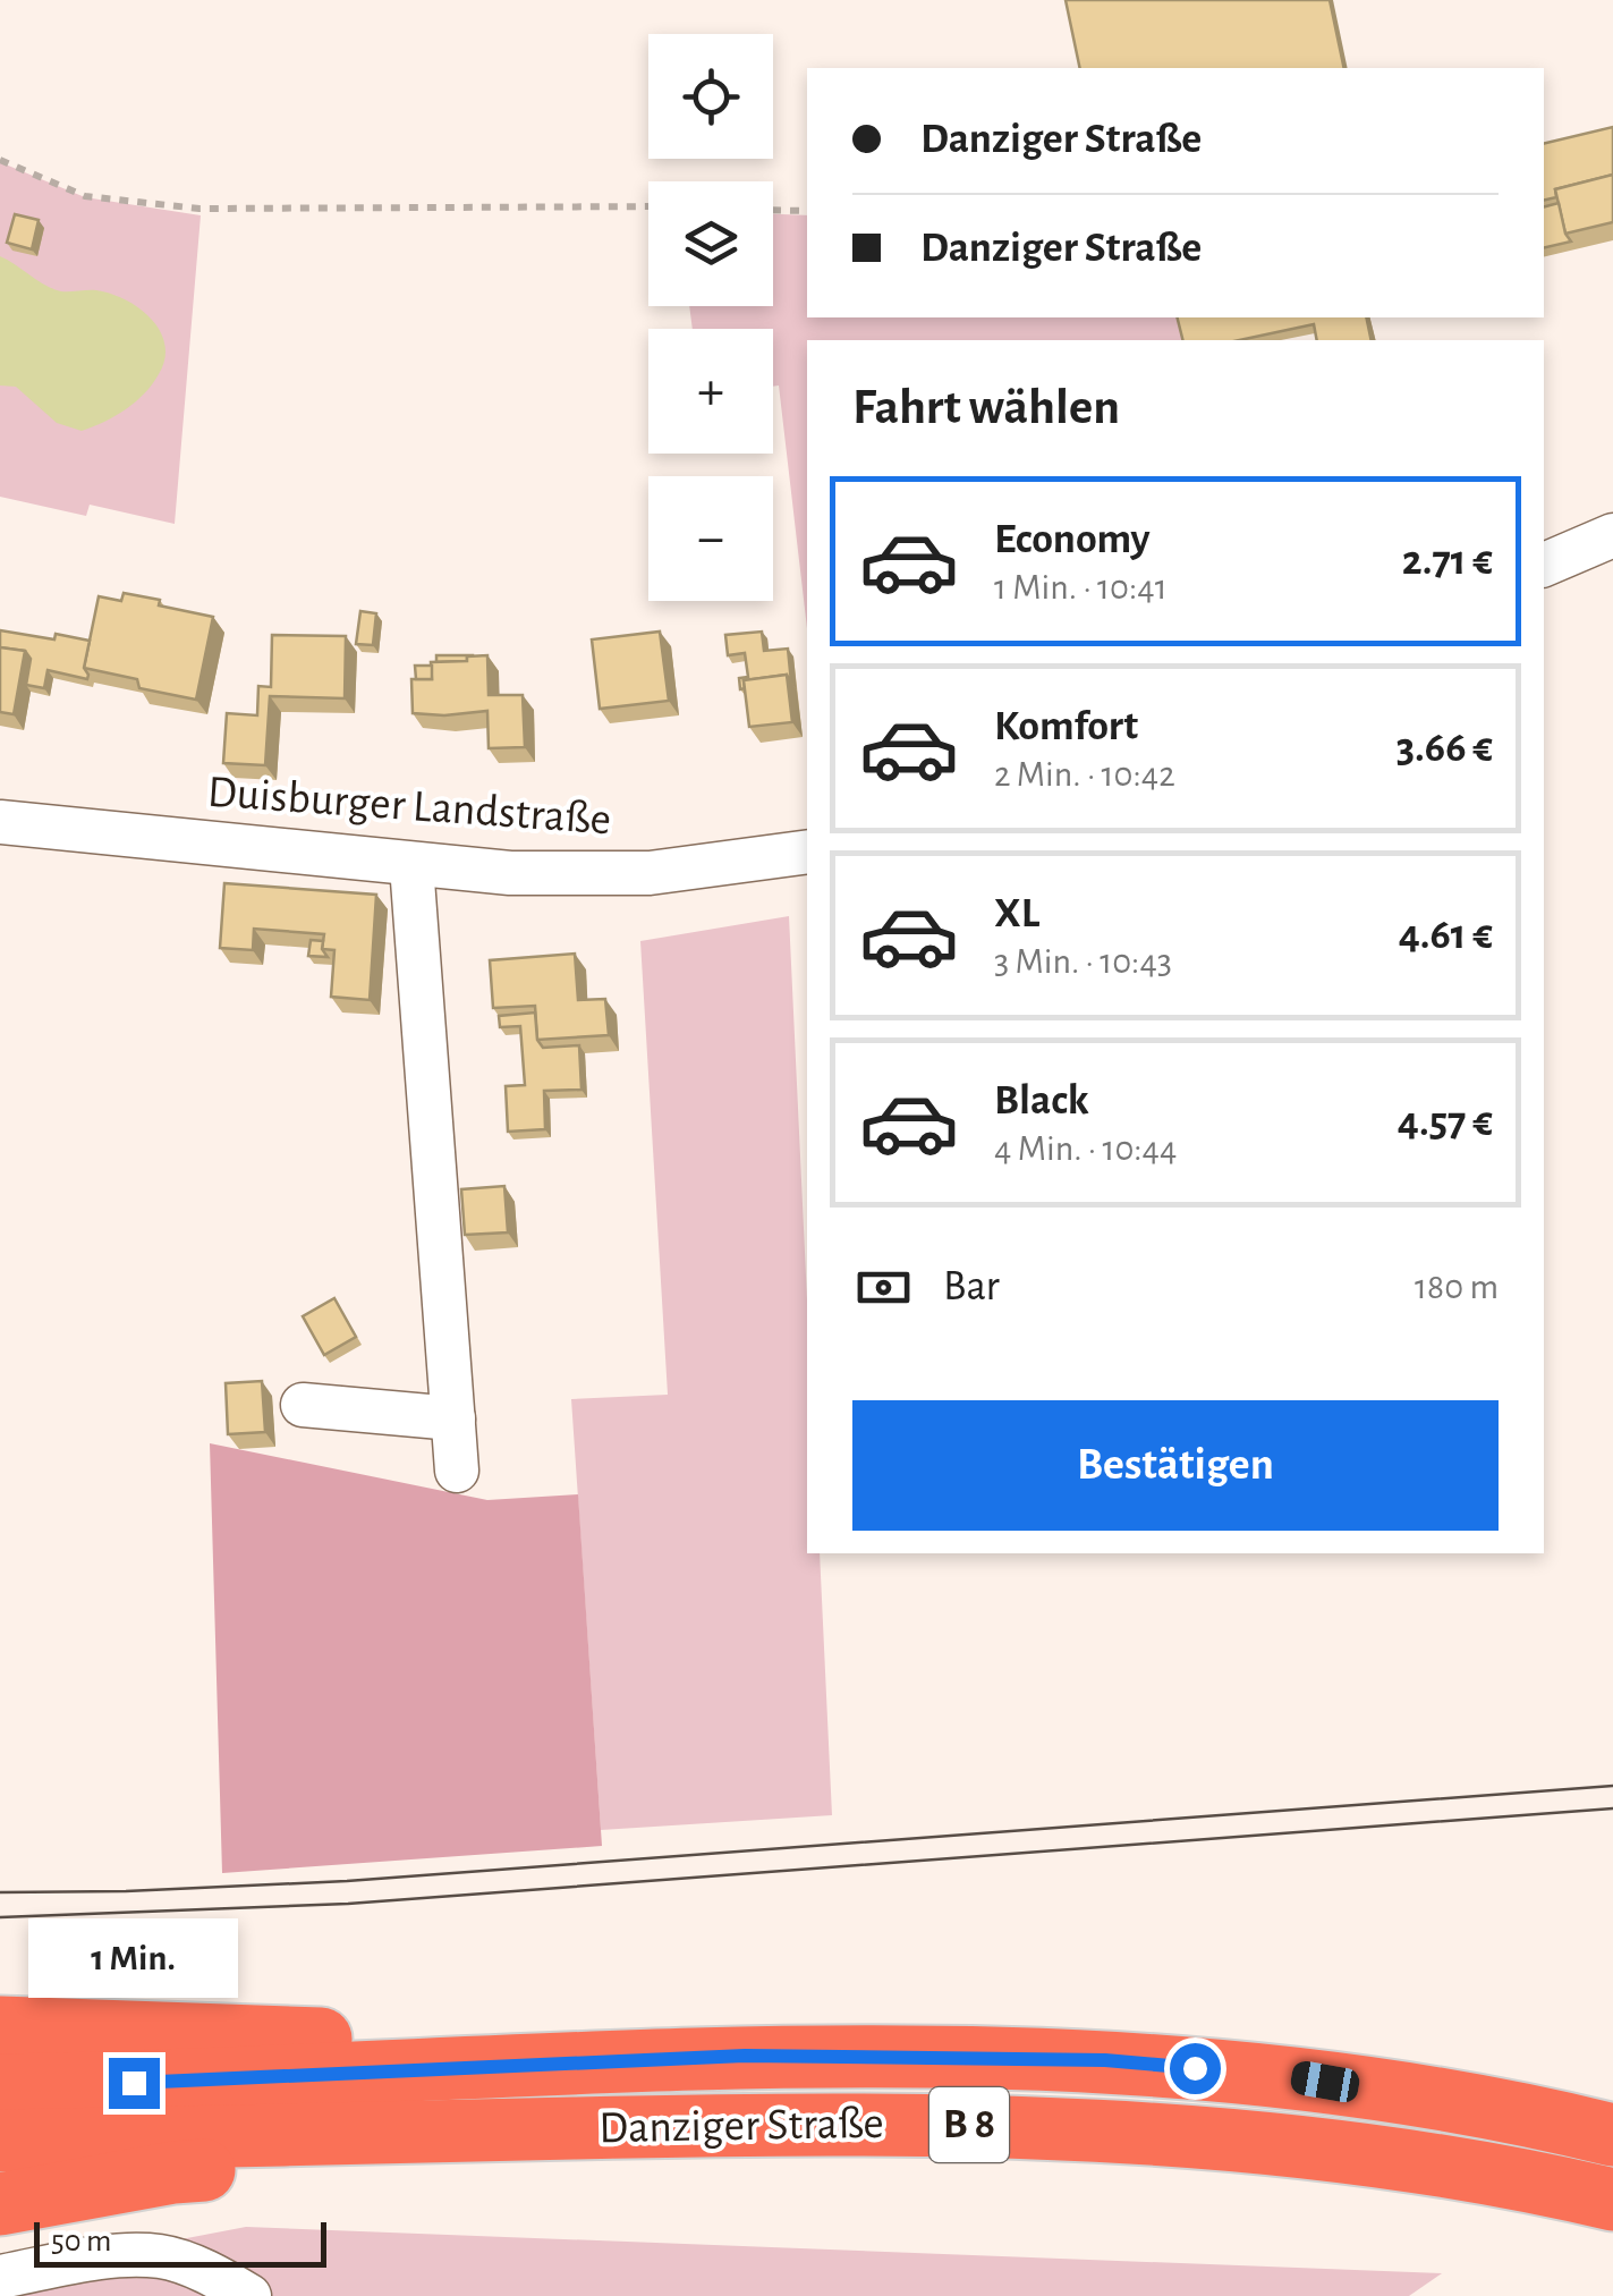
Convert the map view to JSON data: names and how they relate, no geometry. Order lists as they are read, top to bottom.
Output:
{
  "streets": {
    "highway": ["B 8", "Danziger Straße"],
    "street": ["Duisburger Landstraße"]
  },
  "scale_bar": "50 m",
  "page": {
    "map_buttons": ["+", "−"],
    "banner": ["Danziger Straße", "Danziger Straße"],
    "heading": "Fahrt wählen",
    "list": [
      {
        "name": "Economy",
        "note": "1 Min. · 10:41",
        "value": "2.71 €"
      },
      {
        "name": "Komfort",
        "note": "2 Min. · 10:42",
        "value": "3.66 €"
      },
      {
        "name": "XL",
        "note": "3 Min. · 10:43",
        "value": "4.61 €"
      },
      {
        "name": "Black",
        "note": "4 Min. · 10:44",
        "value": "4.57 €"
      }
    ],
    "pay": ["Bar", "180 m"],
    "buttons": "Bestätigen",
    "bubble": "1 Min.",
    "scale": "50 m"
  }
}
